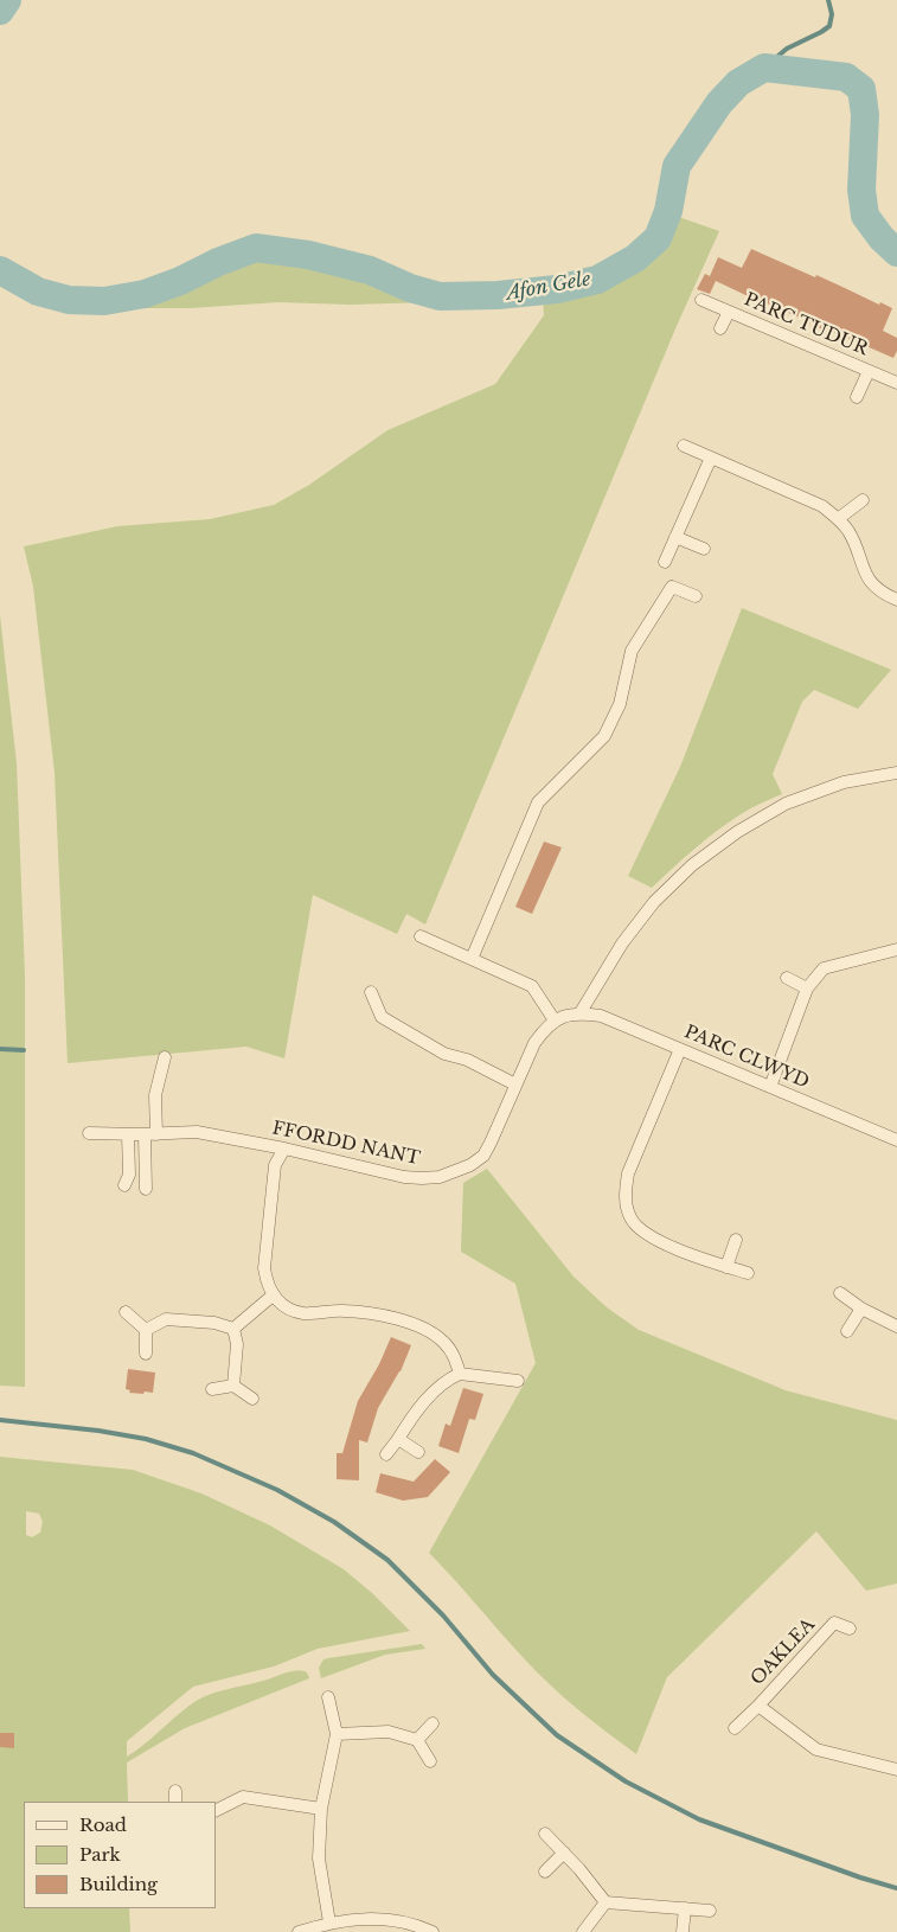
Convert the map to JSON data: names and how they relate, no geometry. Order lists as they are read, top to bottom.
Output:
{
  "streets": {
    "street": [
      "PARC TUDUR",
      "PARC CLWYD",
      "FFORDD NANT",
      "OAKLEA"
    ]
  },
  "water": ["Afon Gele"],
  "legend": ["Road", "Park", "Building"]
}
